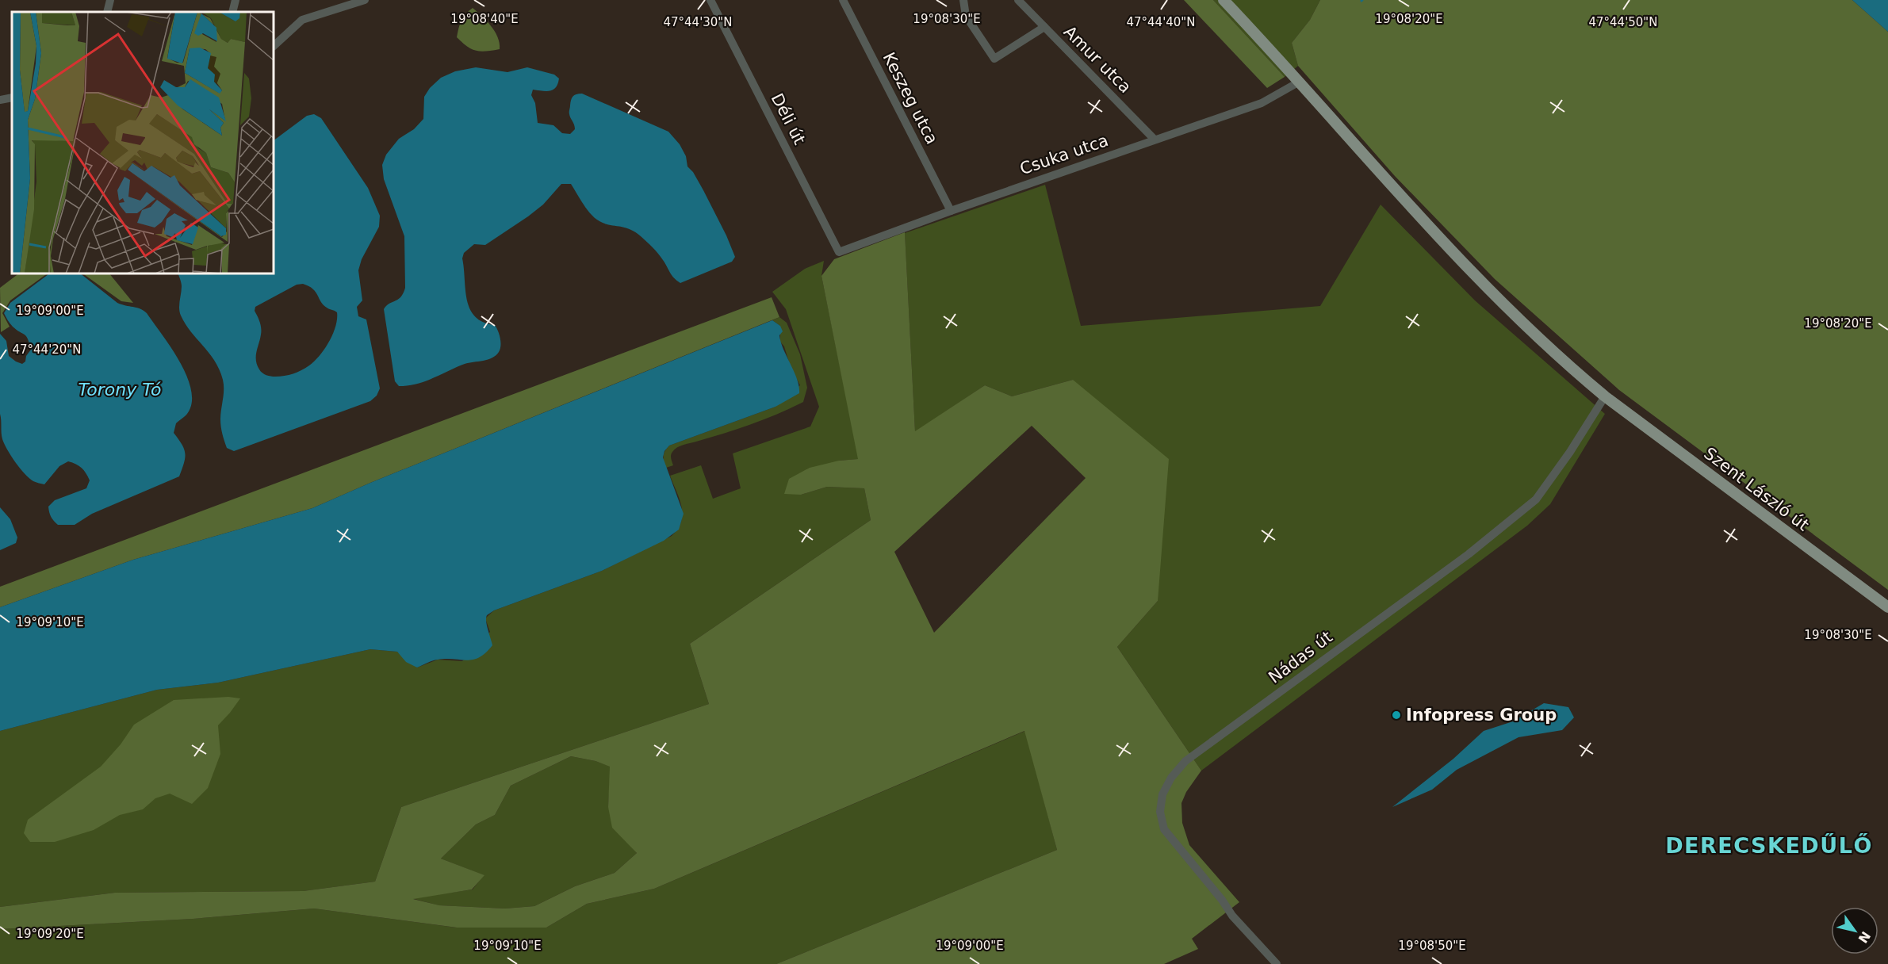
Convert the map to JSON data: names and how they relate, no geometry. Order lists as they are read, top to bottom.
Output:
{
  "streets": {
    "main road": ["Szent László út"],
    "street": [
      "Amur utca",
      "Keszeg utca",
      "Déli út",
      "Csuka utca",
      "Nádas út"
    ]
  },
  "crossings": [
    ["Amur utca", "Csuka utca"],
    ["Keszeg utca", "Csuka utca"],
    ["Déli út", "Csuka utca"],
    ["Csuka utca", "Szent László út"],
    ["Szent László út", "Nádas út"]
  ],
  "districts": ["DERECSKEDŰLŐ"],
  "water": ["Torony Tó"],
  "places": ["Infopress Group"],
  "north": "bottom right",
  "coordinates": [
    "19°08'40\"E",
    "19°08'20\"E",
    "19°08'30\"E",
    "47°44'30\"N",
    "47°44'40\"N",
    "47°44'50\"N",
    "19°09'00\"E",
    "47°44'20\"N",
    "19°09'10\"E",
    "19°09'20\"E",
    "19°08'50\"E"
  ]
}
